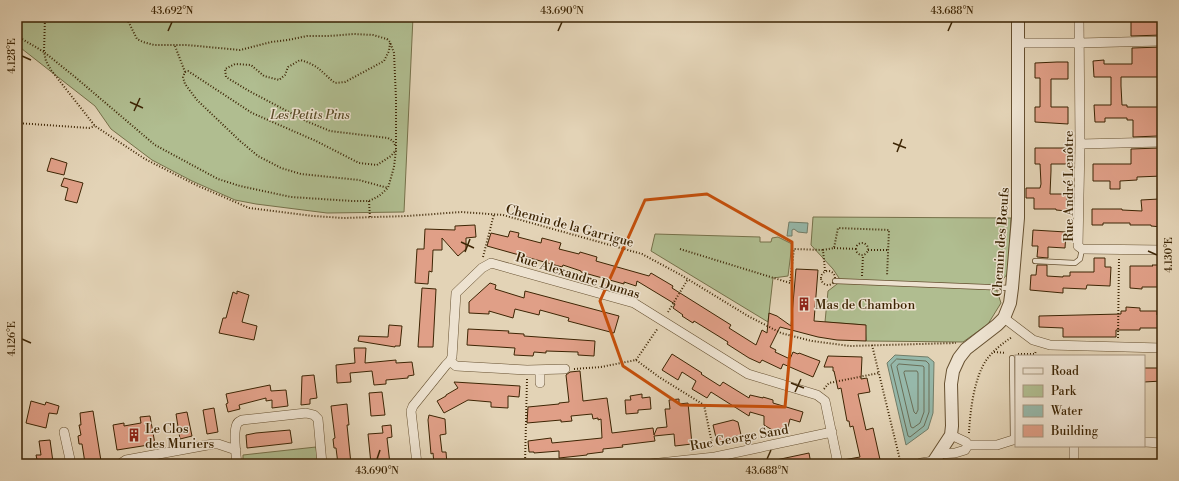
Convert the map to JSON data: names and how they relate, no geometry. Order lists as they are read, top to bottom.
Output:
{
  "streets": {
    "street": [
      "Rue André Lenôtre",
      "Chemin des Bœufs",
      "Rue Alexandre Dumas",
      "Rue George Sand"
    ],
    "path": ["Chemin de la Garrigue"]
  },
  "crossings": [
    ["Chemin de la Garrigue", "Chemin des Bœufs"]
  ],
  "parks": ["Les Petits Pins"],
  "places": {
    "building": ["Mas de Chambon", "Le Clos des Muriers"]
  },
  "legend": [
    "Road",
    "Park",
    "Water",
    "Building"
  ],
  "coordinates": [
    "43.692°N",
    "43.690°N",
    "43.688°N",
    "4.128°E",
    "4.130°E",
    "4.126°E"
  ]
}
